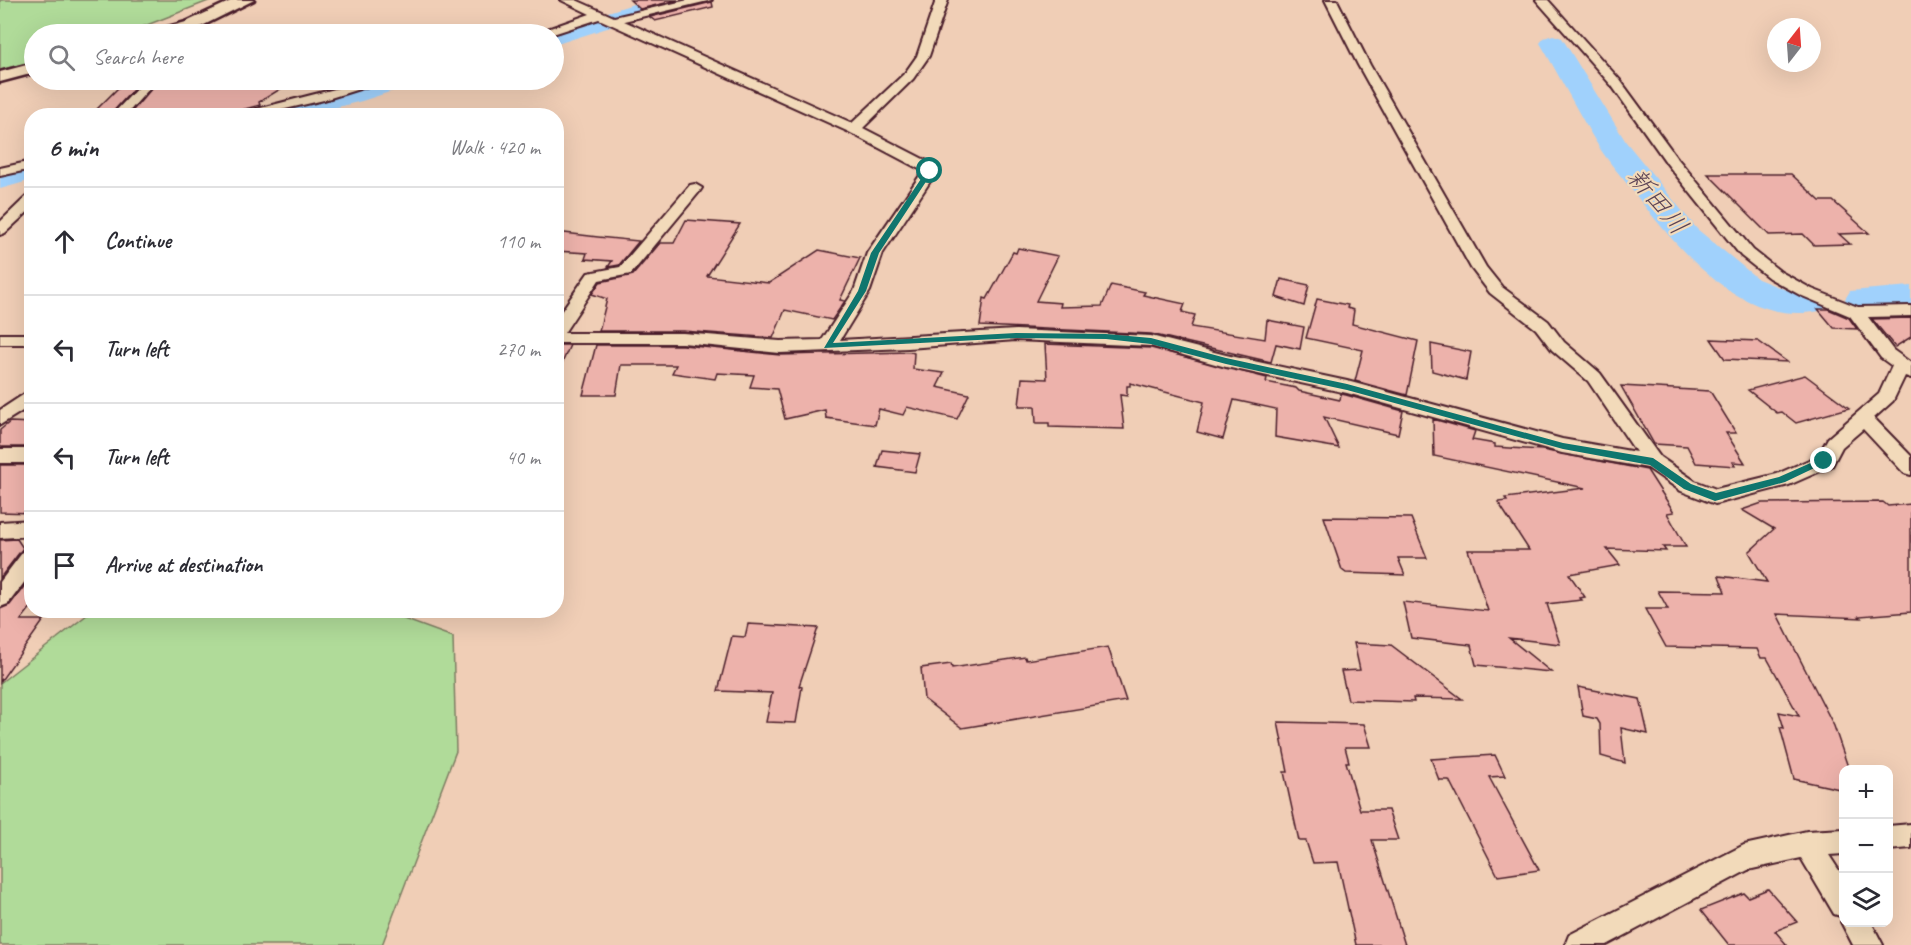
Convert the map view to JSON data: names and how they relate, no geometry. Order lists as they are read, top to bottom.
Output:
{
  "water": ["新田川"],
  "north": "top",
  "page": {
    "search": "Search here",
    "heading": ["6 min", "Walk · 420 m"],
    "list": [
      ["Continue", "110 m"],
      ["Turn left", "270 m"],
      ["Turn left", "40 m"],
      "Arrive at destination"
    ],
    "map_buttons": ["+", "−"]
  }
}
